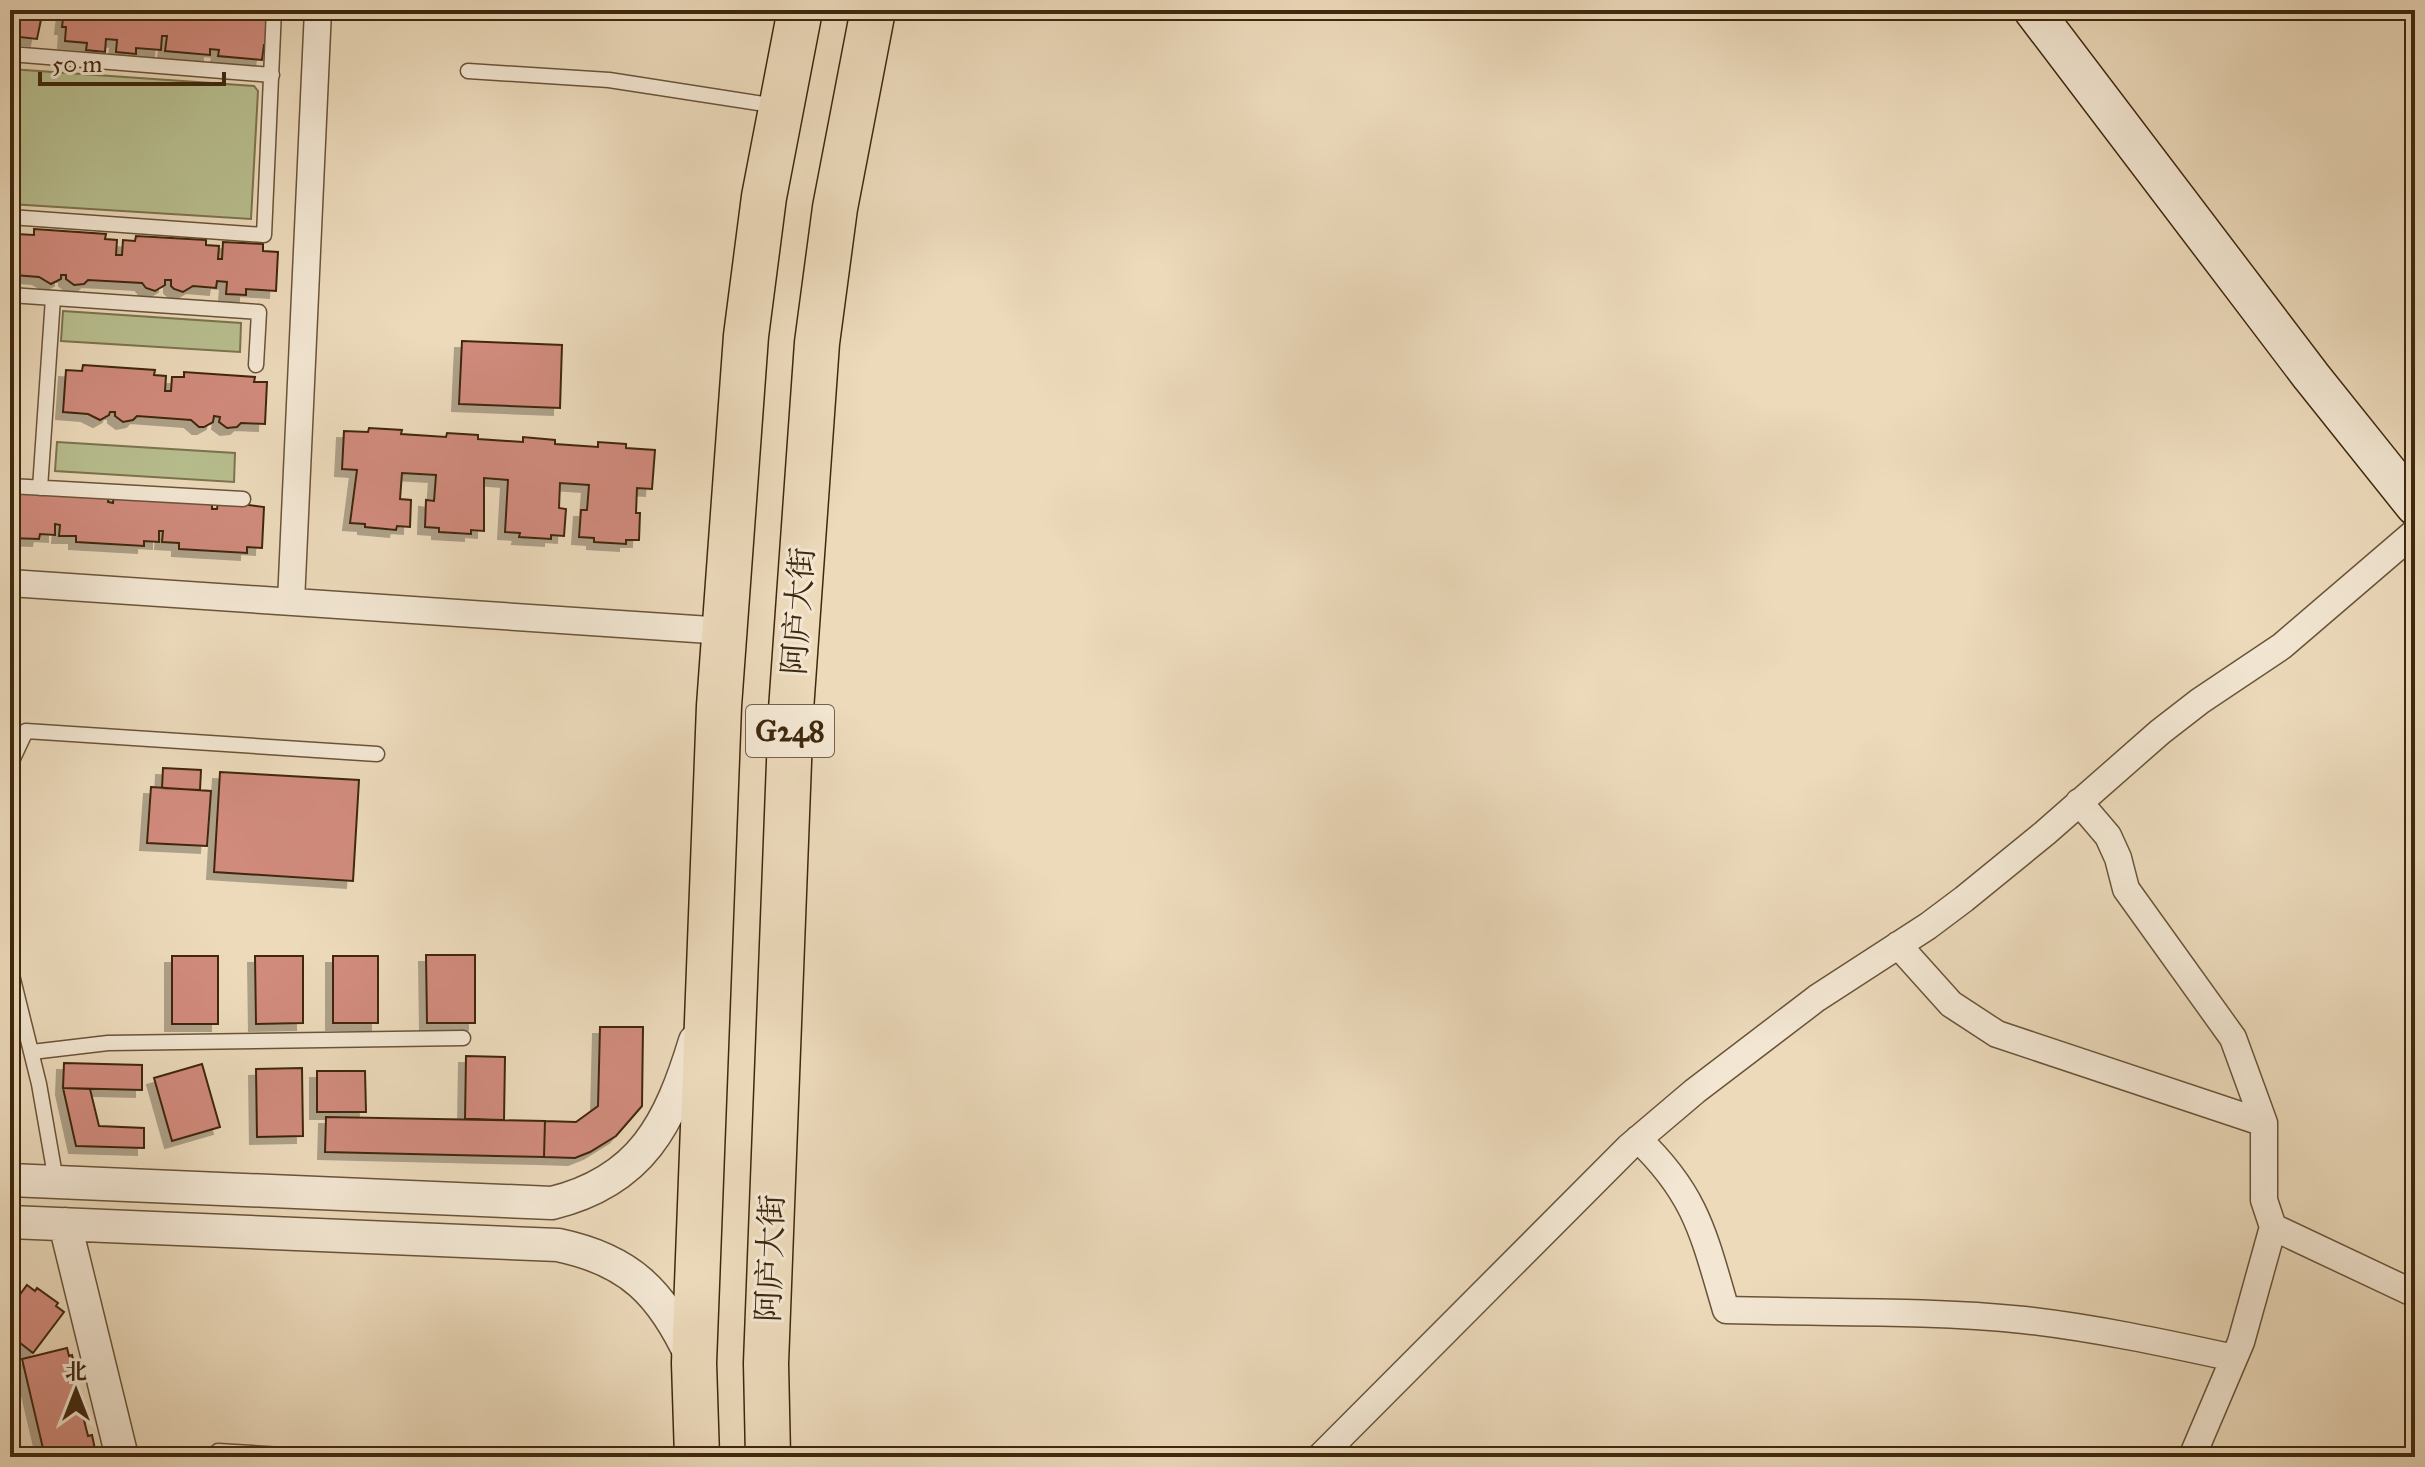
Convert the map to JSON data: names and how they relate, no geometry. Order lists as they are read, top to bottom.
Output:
{
  "streets": {
    "highway": ["阿庐大街", "G248"]
  },
  "scale_bar": "50 m",
  "north": "top"
}
